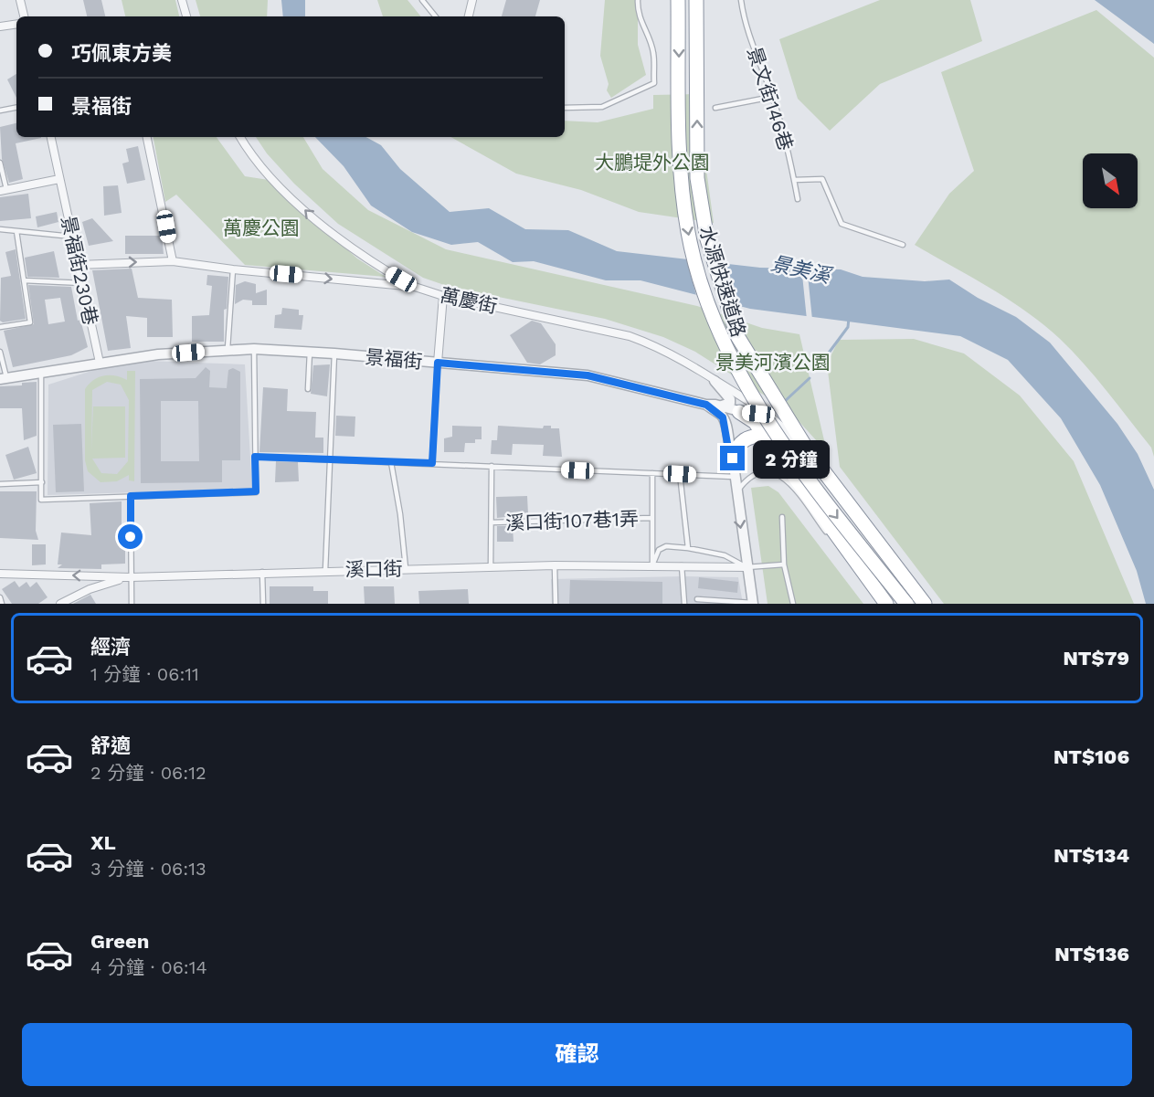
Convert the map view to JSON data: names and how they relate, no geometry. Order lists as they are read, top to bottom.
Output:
{
  "streets": {
    "highway": ["水源快速道路"],
    "street": [
      "景福街230巷",
      "萬慶街",
      "景福街",
      "溪口街"
    ],
    "lane": ["景文街146巷", "溪口街107巷1弄"]
  },
  "crossings": [
    ["景福街230巷", "萬慶街"],
    ["景福街230巷", "景福街"],
    ["萬慶街", "景福街"]
  ],
  "water": ["景美溪"],
  "parks": ["大鵬堤外公園", "萬慶公園", "景美河濱公園"],
  "north": "bottom right",
  "page": {
    "banner": ["巧佩東方美", "景福街"],
    "bubble": "2 分鐘",
    "list": [
      {
        "name": "經濟",
        "note": "1 分鐘 · 06:11",
        "value": "NT$79"
      },
      {
        "name": "舒適",
        "note": "2 分鐘 · 06:12",
        "value": "NT$106"
      },
      {
        "name": "XL",
        "note": "3 分鐘 · 06:13",
        "value": "NT$134"
      },
      {
        "name": "Green",
        "note": "4 分鐘 · 06:14",
        "value": "NT$136"
      }
    ],
    "buttons": "確認"
  }
}
